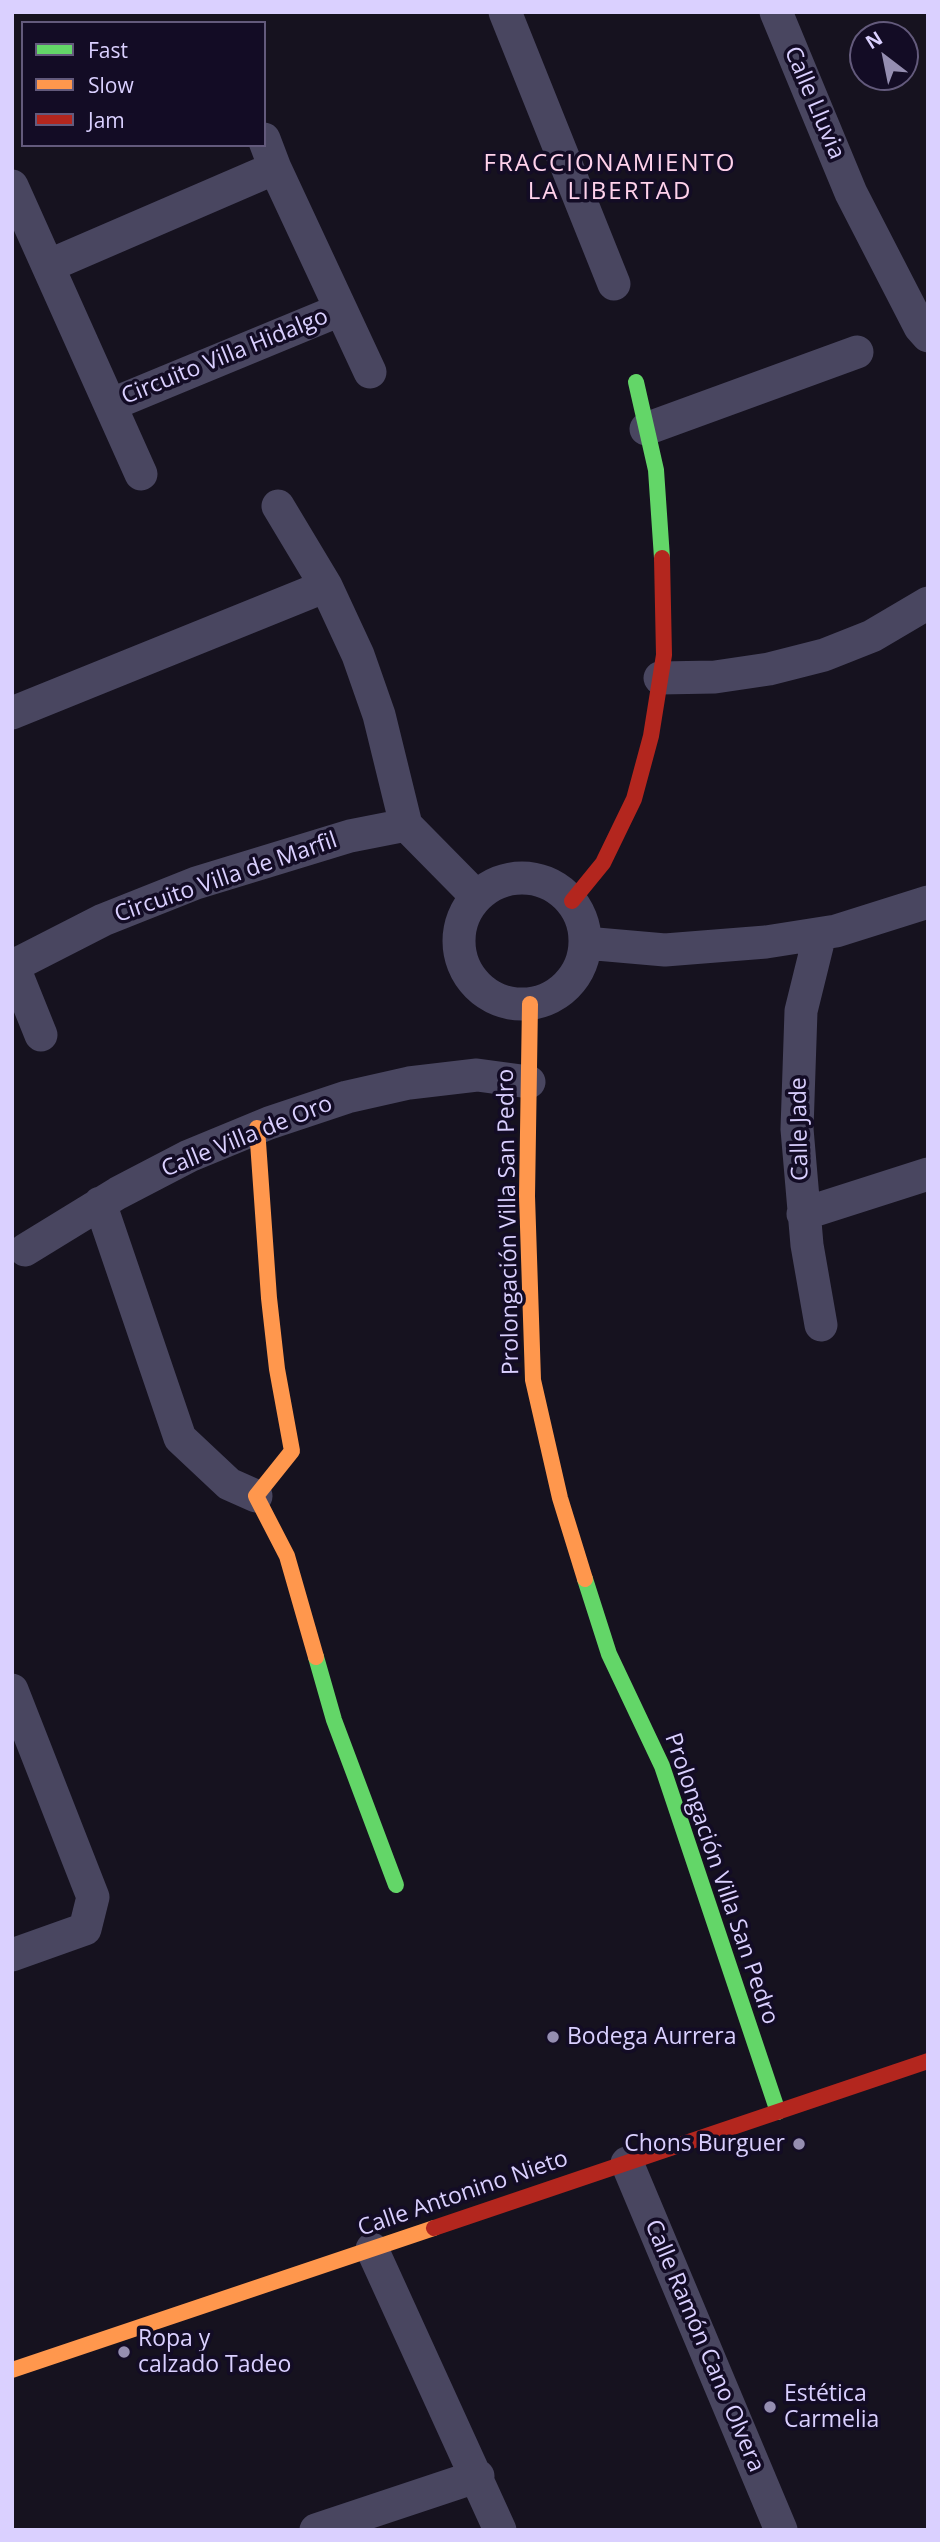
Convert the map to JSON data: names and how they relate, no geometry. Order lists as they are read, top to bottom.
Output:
{
  "streets": {
    "street": [
      "Calle Lluvia",
      "Circuito Villa Hidalgo",
      "Circuito Villa de Marfil",
      "Calle Jade",
      "Calle Villa de Oro",
      "Prolongación Villa San Pedro",
      "Calle Antonino Nieto",
      "Calle Ramón Cano Olvera"
    ]
  },
  "crossings": [
    ["Calle Villa de Oro", "Prolongación Villa San Pedro"],
    ["Prolongación Villa San Pedro", "Calle Antonino Nieto"],
    ["Calle Antonino Nieto", "Calle Ramón Cano Olvera"]
  ],
  "districts": ["FRACCIONAMIENTO LA LIBERTAD"],
  "places": [
    "Bodega Aurrera",
    "Chons Burguer",
    "Ropa y calzado Tadeo",
    "Estética Carmelia"
  ],
  "legend": ["Fast", "Slow", "Jam"],
  "north": "top left"
}
